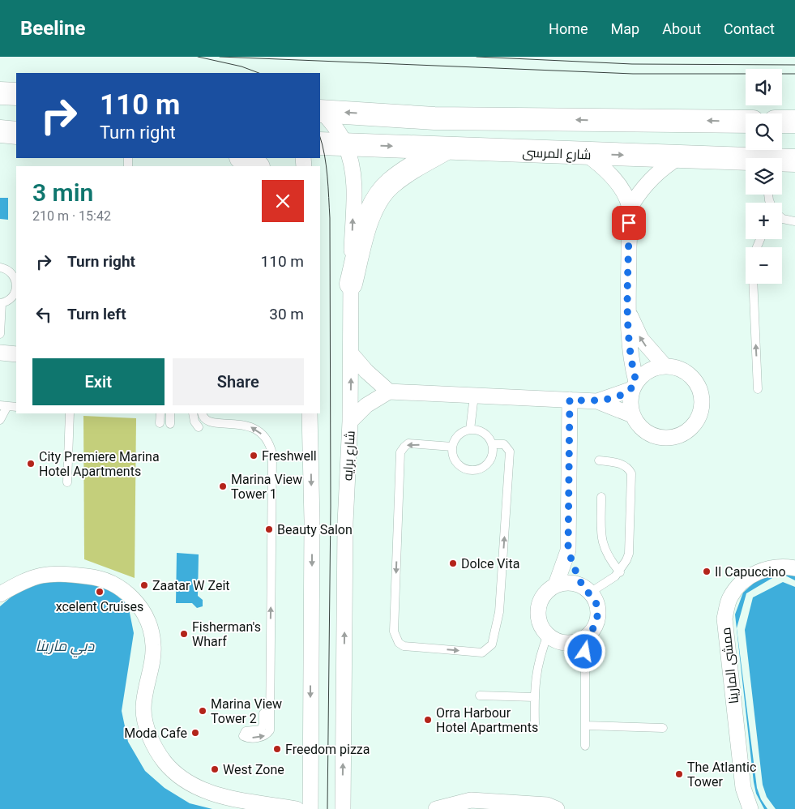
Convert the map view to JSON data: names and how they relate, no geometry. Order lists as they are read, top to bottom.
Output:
{
  "streets": {
    "main road": ["شارع المرسى"],
    "street": ["شارع برايه", "ممشى المارينا"]
  },
  "crossings": [
    ["شارع المرسى", "شارع برايه"]
  ],
  "water": ["دبي مارينا"],
  "places": [
    "Freshwell",
    "City Premiere Marina Hotel Apartments",
    "Marina View Tower 1",
    "Beauty Salon",
    "Dolce Vita",
    "Il Capuccino",
    "Zaatar W Zeit",
    "xcelent Cruises",
    "Fisherman's Wharf",
    "Marina View Tower 2",
    "Orra Harbour Hotel Apartments",
    "Moda Cafe",
    "Freedom pizza",
    "West Zone",
    "The Atlantic Tower"
  ],
  "page": {
    "header": "Beeline",
    "nav": [
      "Home",
      "Map",
      "About",
      "Contact"
    ],
    "map_buttons": ["+", "−"],
    "turn": ["110 m", "Turn right"],
    "heading": ["3 min", "210 m · 15:42"],
    "list": [
      {
        "name": "Turn right",
        "value": "110 m"
      },
      {
        "name": "Turn left",
        "value": "30 m"
      }
    ],
    "buttons": ["Exit", "Share"]
  }
}
